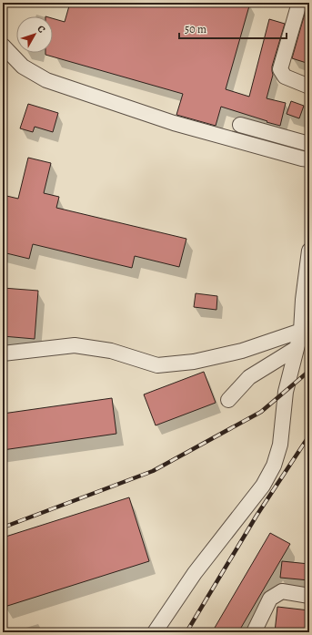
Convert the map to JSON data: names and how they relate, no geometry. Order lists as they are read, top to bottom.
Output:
{
  "scale_bar": "50 m",
  "north": "top right"
}
